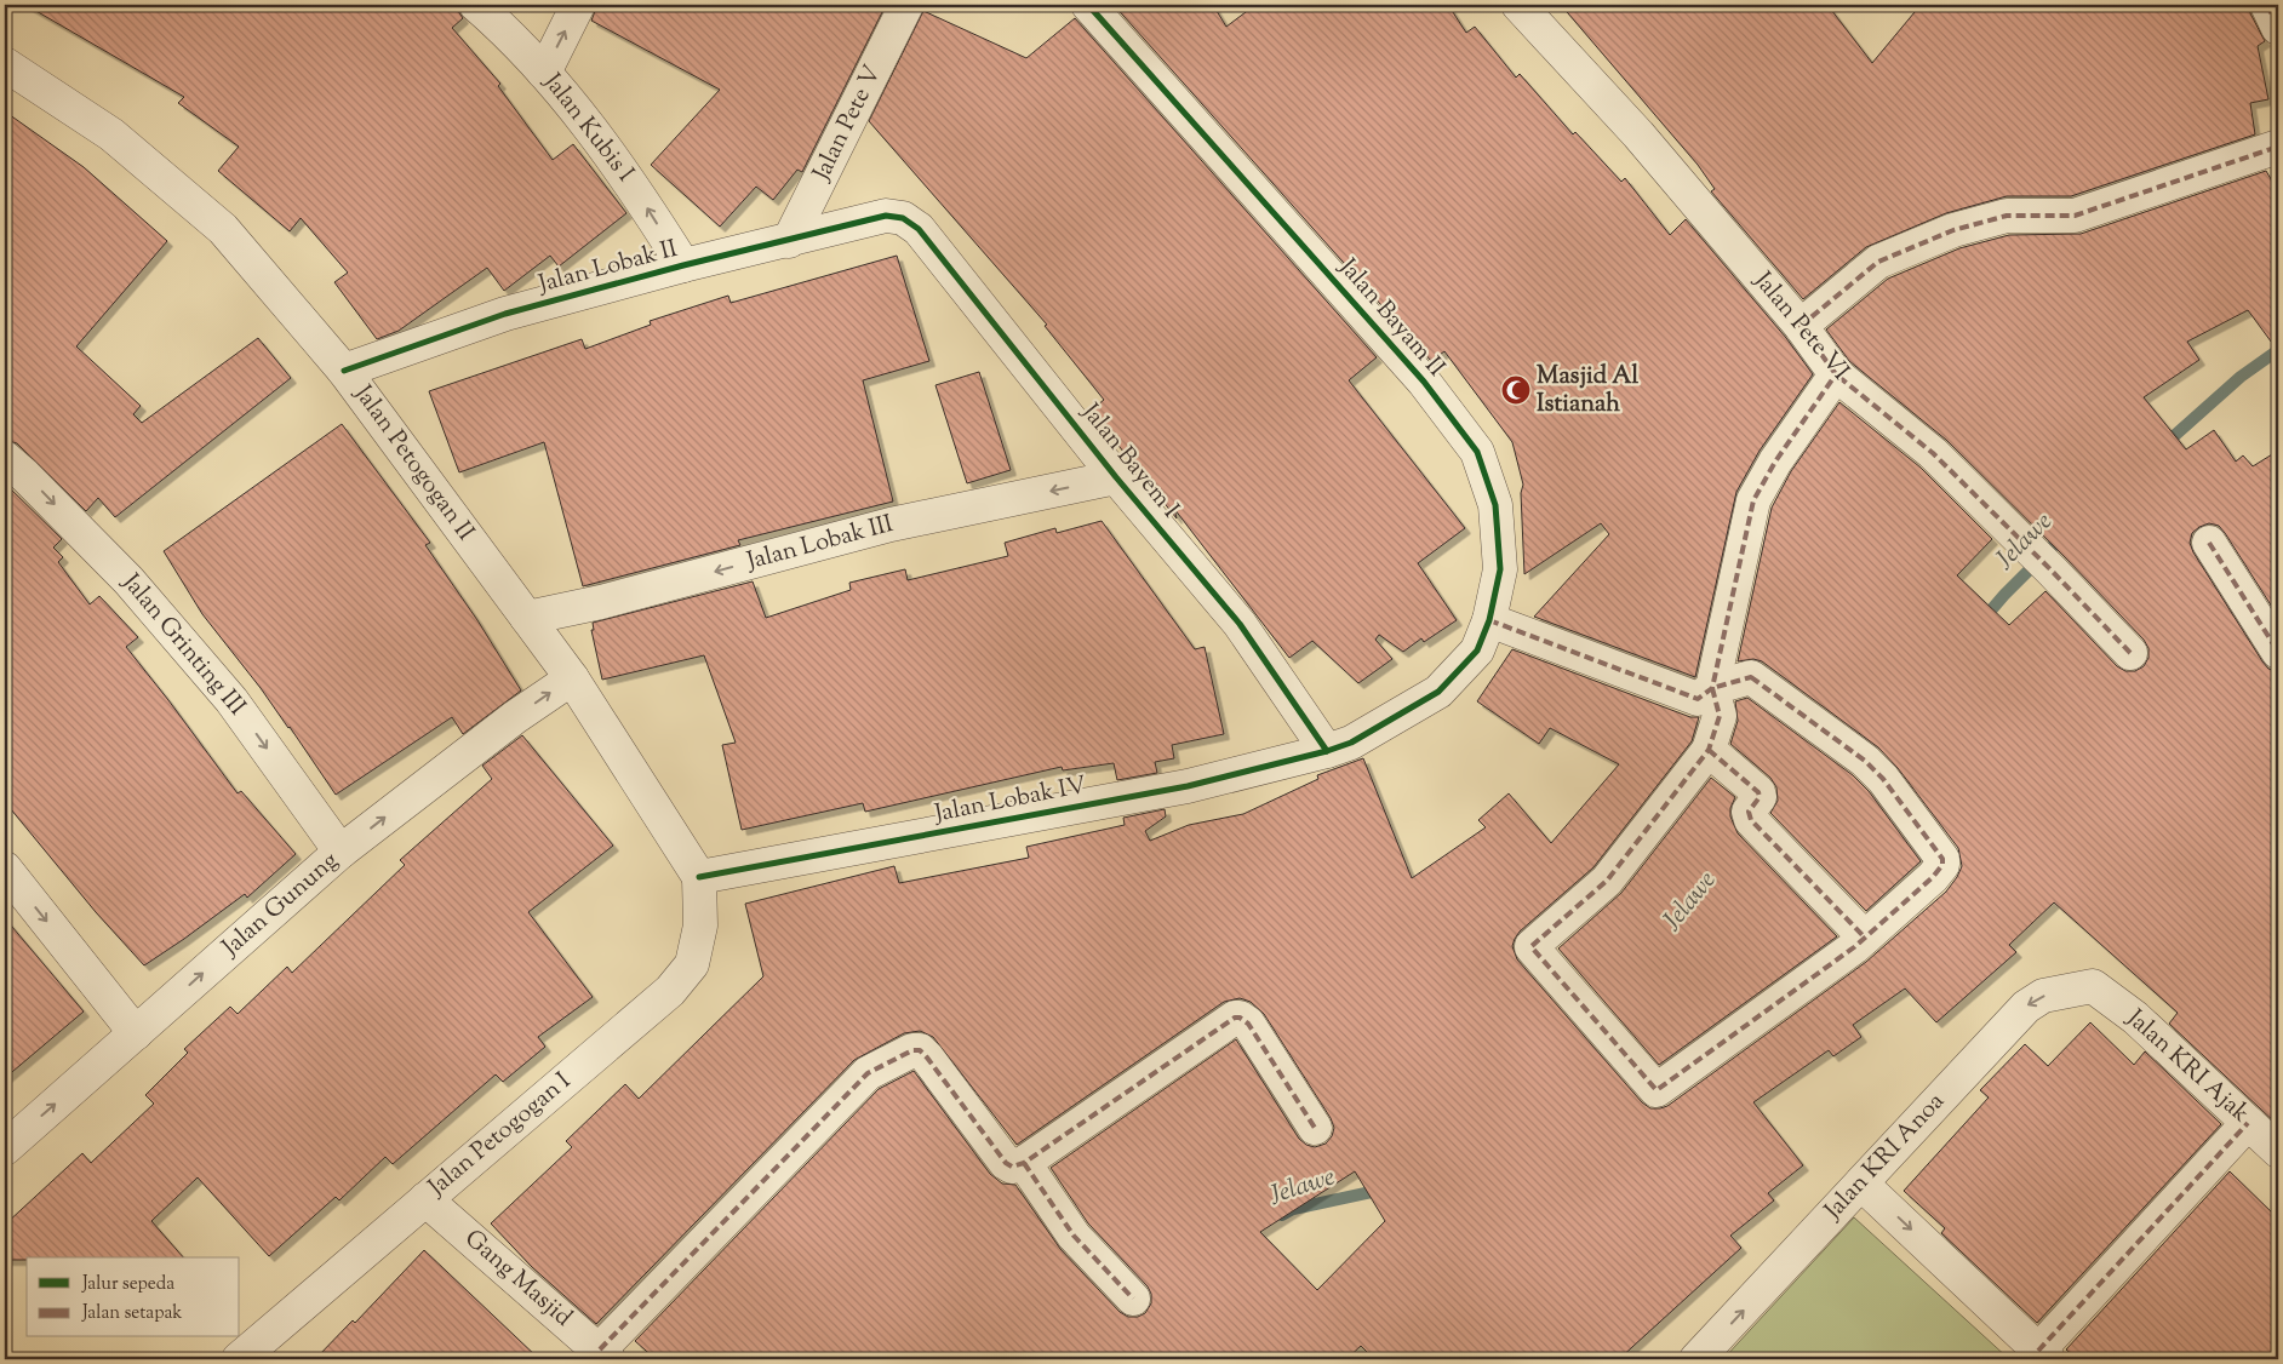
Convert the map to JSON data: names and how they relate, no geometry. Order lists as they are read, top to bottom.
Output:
{
  "streets": {
    "street": [
      "Jalan Pete V",
      "Jalan Kubis I",
      "Jalan Lobak II",
      "Jalan Bayam II",
      "Jalan Pete VI",
      "Jalan Bayem I",
      "Jalan Petogogan II",
      "Jalan Lobak III",
      "Jalan Grinting III",
      "Jalan Lobak IV",
      "Jalan Gunung",
      "Jalan KRI Ajak",
      "Jalan Petogogan I",
      "Jalan KRI Anoa",
      "Gang Masjid"
    ]
  },
  "crossings": [
    ["Jalan Pete V", "Jalan Lobak II"],
    ["Jalan Kubis I", "Jalan Lobak II"],
    ["Jalan Lobak II", "Jalan Bayem I"],
    ["Jalan Lobak II", "Jalan Petogogan II"],
    ["Jalan Bayam II", "Jalan Bayem I"],
    ["Jalan Bayam II", "Jalan Lobak IV"],
    ["Jalan Bayem I", "Jalan Lobak III"],
    ["Jalan Bayem I", "Jalan Lobak IV"],
    ["Jalan Petogogan II", "Jalan Lobak III"],
    ["Jalan Petogogan II", "Jalan Lobak IV"],
    ["Jalan Petogogan II", "Jalan Gunung"],
    ["Jalan Petogogan II", "Jalan Petogogan I"],
    ["Jalan Grinting III", "Jalan Gunung"],
    ["Jalan Lobak IV", "Jalan Petogogan I"],
    ["Jalan KRI Ajak", "Jalan KRI Anoa"],
    ["Jalan Petogogan I", "Gang Masjid"]
  ],
  "one_way": ["Jalan Kubis I", "Jalan Lobak III", "Jalan Gunung"],
  "water": ["Jelawe"],
  "places": {
    "mosque": ["Masjid Al Istianah"]
  },
  "legend": ["Jalur sepeda", "Jalan setapak"]
}
